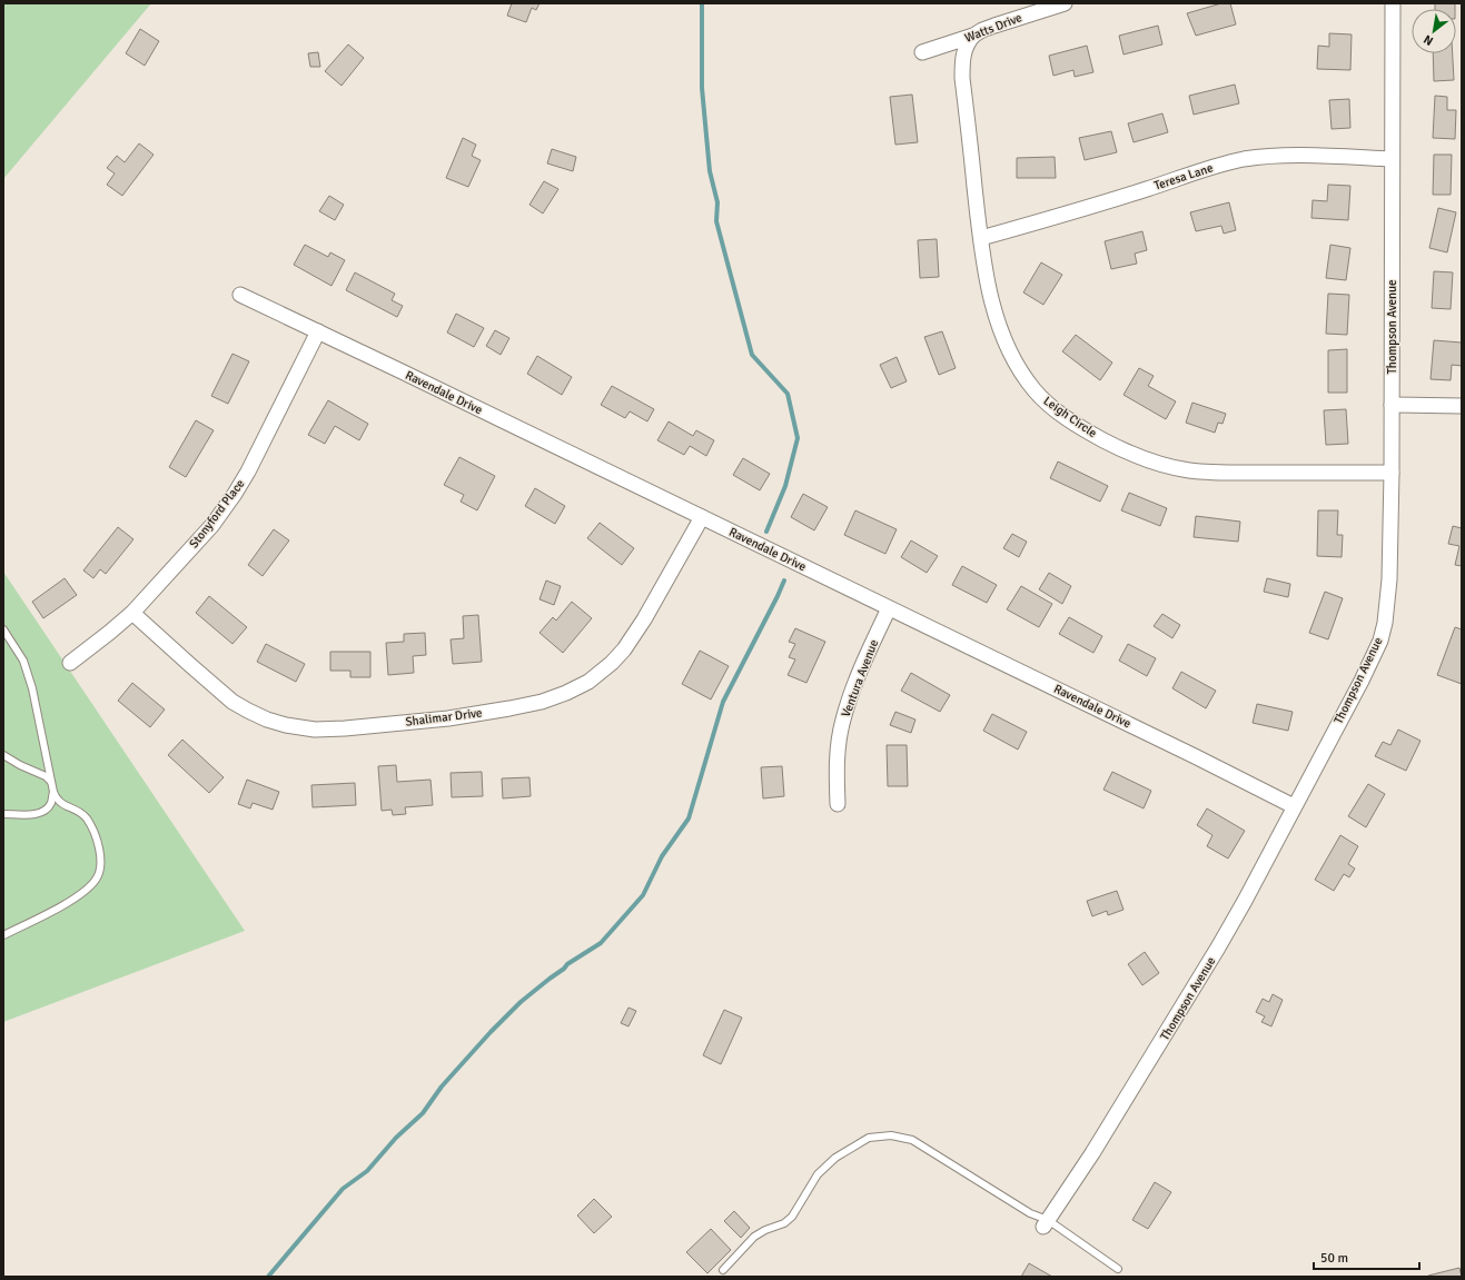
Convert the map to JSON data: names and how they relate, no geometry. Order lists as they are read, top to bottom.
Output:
{
  "streets": {
    "street": [
      "Watts Drive",
      "Teresa Lane",
      "Thompson Avenue",
      "Ravendale Drive",
      "Leigh Circle",
      "Stonyford Place",
      "Ventura Avenue",
      "Shalimar Drive"
    ]
  },
  "crossings": [
    ["Watts Drive", "Leigh Circle"],
    ["Teresa Lane", "Thompson Avenue"],
    ["Teresa Lane", "Leigh Circle"],
    ["Thompson Avenue", "Ravendale Drive"],
    ["Thompson Avenue", "Leigh Circle"],
    ["Ravendale Drive", "Stonyford Place"],
    ["Ravendale Drive", "Ventura Avenue"],
    ["Ravendale Drive", "Shalimar Drive"],
    ["Stonyford Place", "Shalimar Drive"]
  ],
  "scale_bar": "50 m",
  "north": "bottom left"
}
